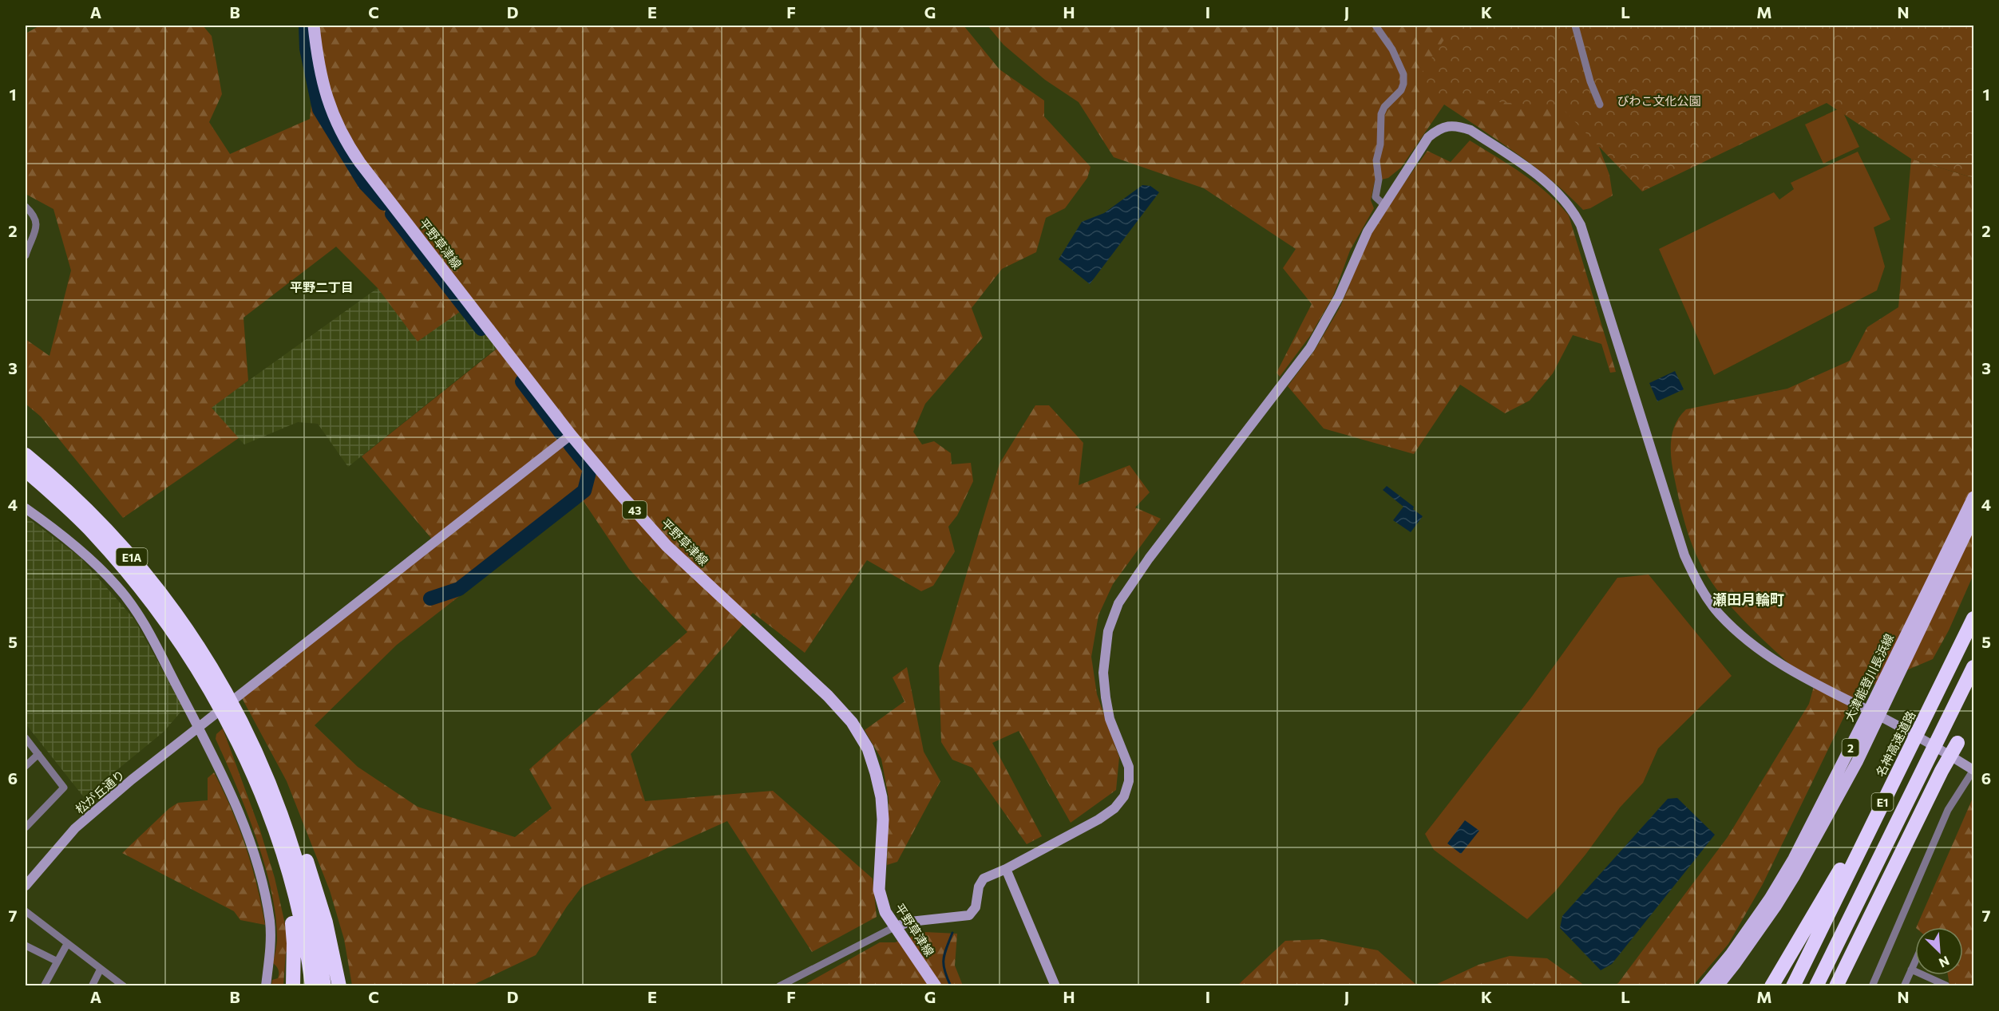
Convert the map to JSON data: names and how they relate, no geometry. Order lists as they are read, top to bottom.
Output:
{
  "streets": {
    "highway": ["E1A", "名神高速道路", "E1"],
    "main road": [
      "平野草津線",
      "43",
      "大津能登川長浜線",
      "2"
    ],
    "street": ["松が丘通り"]
  },
  "crossings": [
    ["平野草津線", "松が丘通り"]
  ],
  "districts": ["平野二丁目", "瀬田月輪町"],
  "parks": ["びわこ文化公園"],
  "north": "bottom right",
  "grid": {
    "columns": [
      "A",
      "B",
      "C",
      "D",
      "E",
      "F",
      "G",
      "H",
      "I",
      "J",
      "K",
      "L",
      "M",
      "N"
    ],
    "rows": [
      "1",
      "2",
      "3",
      "4",
      "5",
      "6",
      "7"
    ]
  }
}
